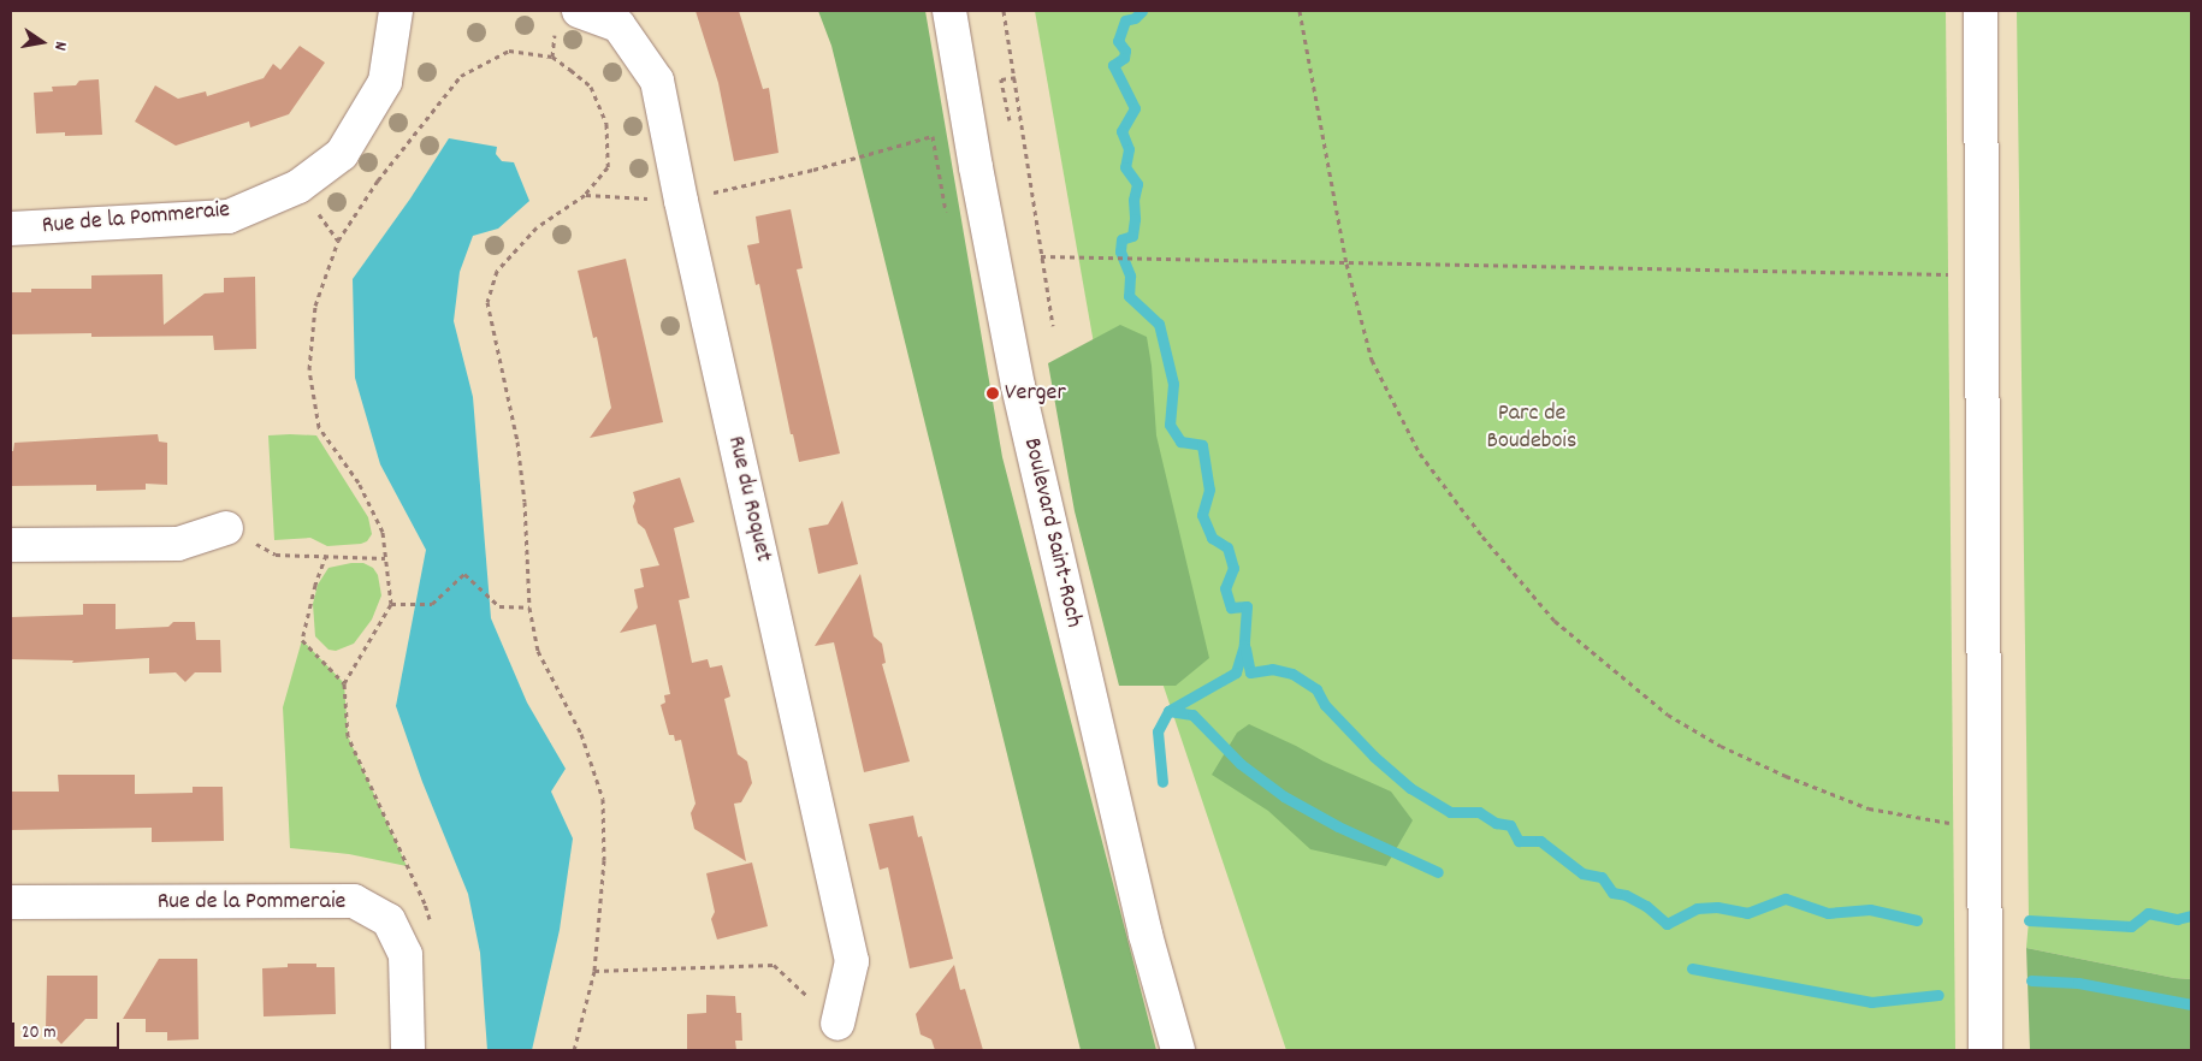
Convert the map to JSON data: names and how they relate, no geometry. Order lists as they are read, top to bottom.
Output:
{
  "streets": {
    "street": ["Rue de la Pommeraie", "Rue du Roquet", "Boulevard Saint-Roch"]
  },
  "parks": ["Parc de Boudebois"],
  "places": ["Verger"],
  "scale_bar": "20 m",
  "north": "right"
}
